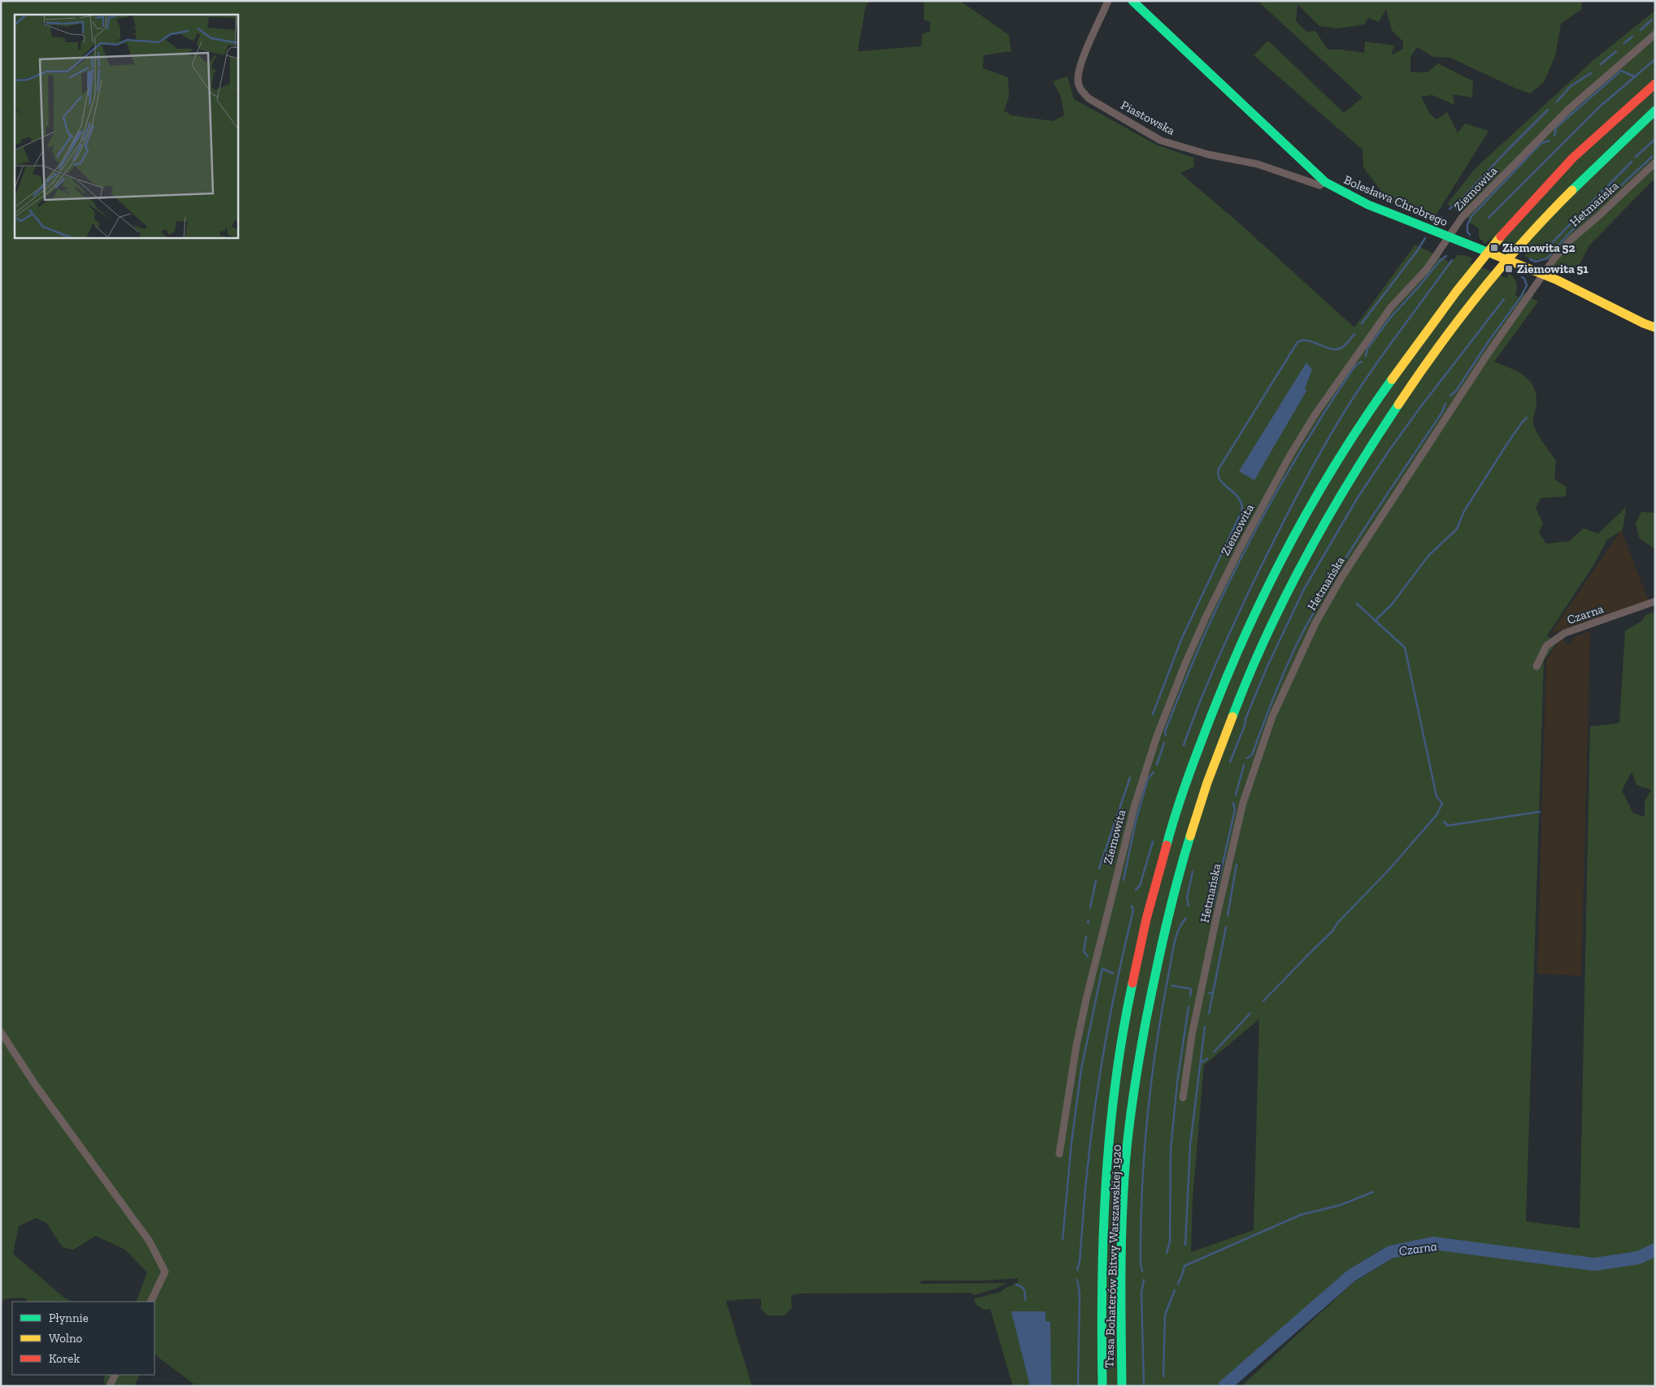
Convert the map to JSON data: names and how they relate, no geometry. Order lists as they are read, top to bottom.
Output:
{
  "streets": {
    "main road": ["Bolesława Chrobrego", "Trasa Bohaterów Bitwy Warszawskiej 1920"],
    "street": [
      "Piastowska",
      "Ziemowita",
      "Hetmańska",
      "Czarna"
    ]
  },
  "crossings": [
    ["Piastowska", "Bolesława Chrobrego"],
    ["Ziemowita", "Bolesława Chrobrego"],
    ["Bolesława Chrobrego", "Hetmańska"]
  ],
  "water": ["Czarna"],
  "places": {
    "transit": ["Ziemowita 52", "Ziemowita 51"]
  },
  "legend": ["Płynnie", "Wolno", "Korek"]
}
